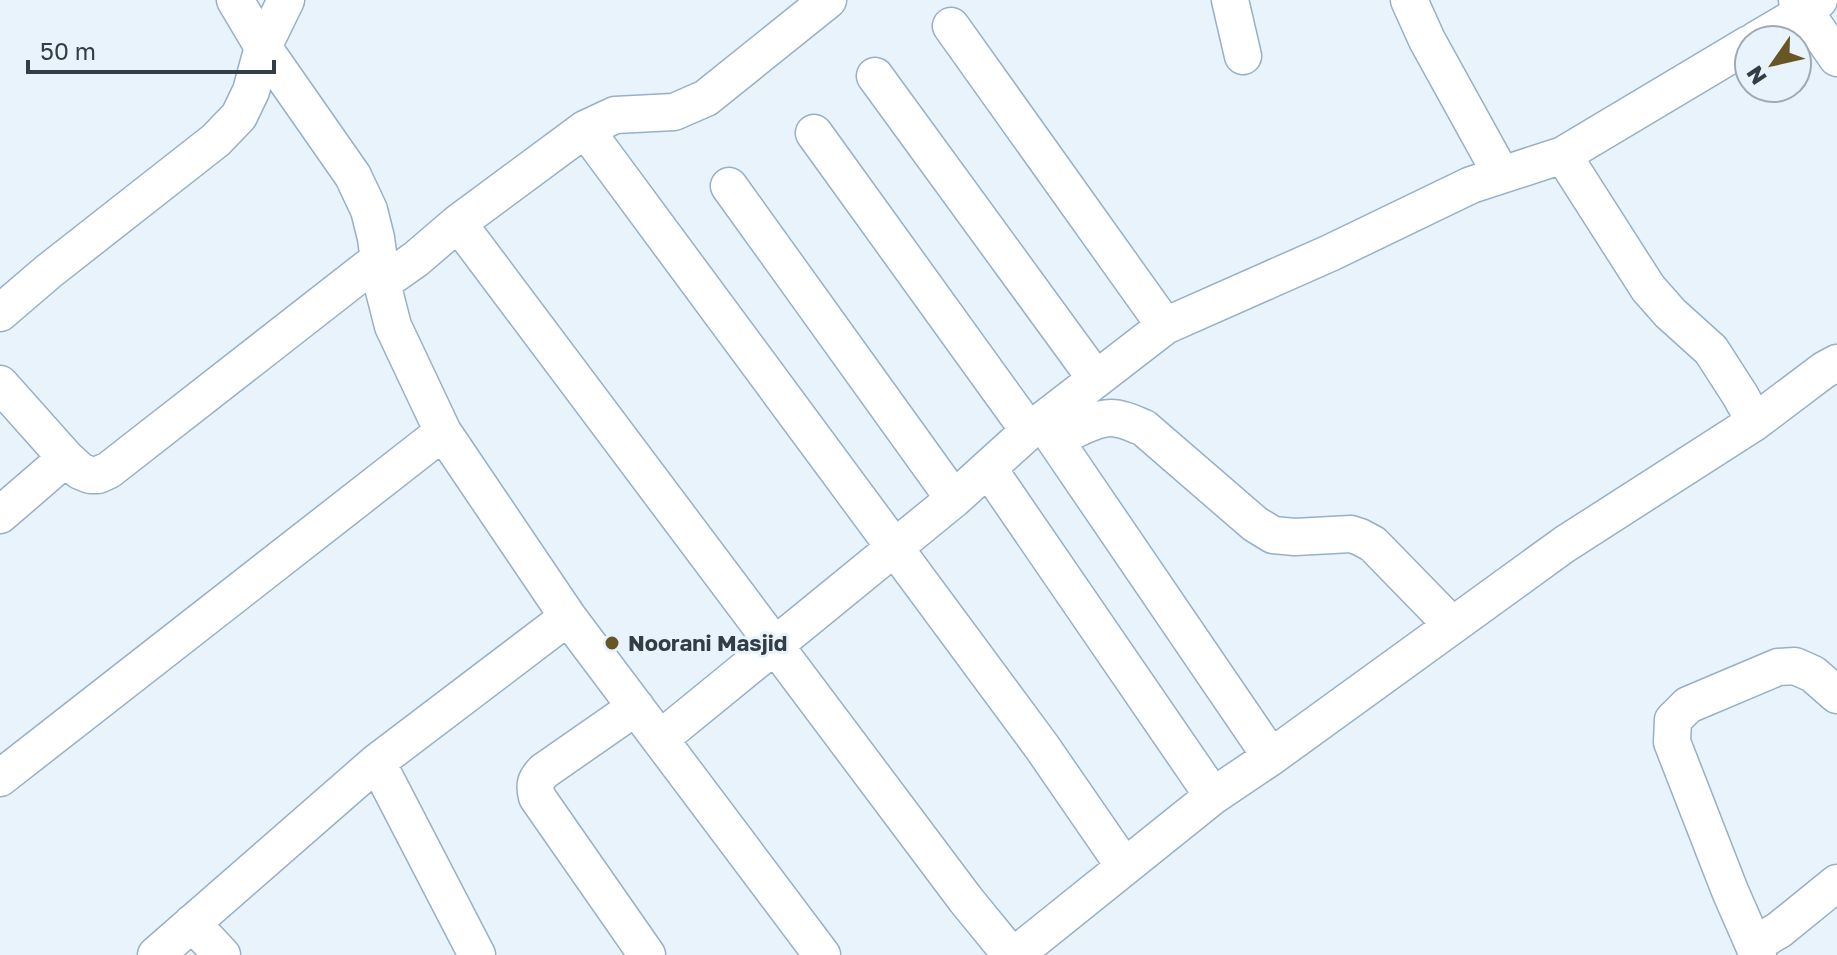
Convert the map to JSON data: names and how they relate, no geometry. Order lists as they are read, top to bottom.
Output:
{
  "places": ["Noorani Masjid"],
  "scale_bar": "50 m",
  "north": "bottom left"
}
